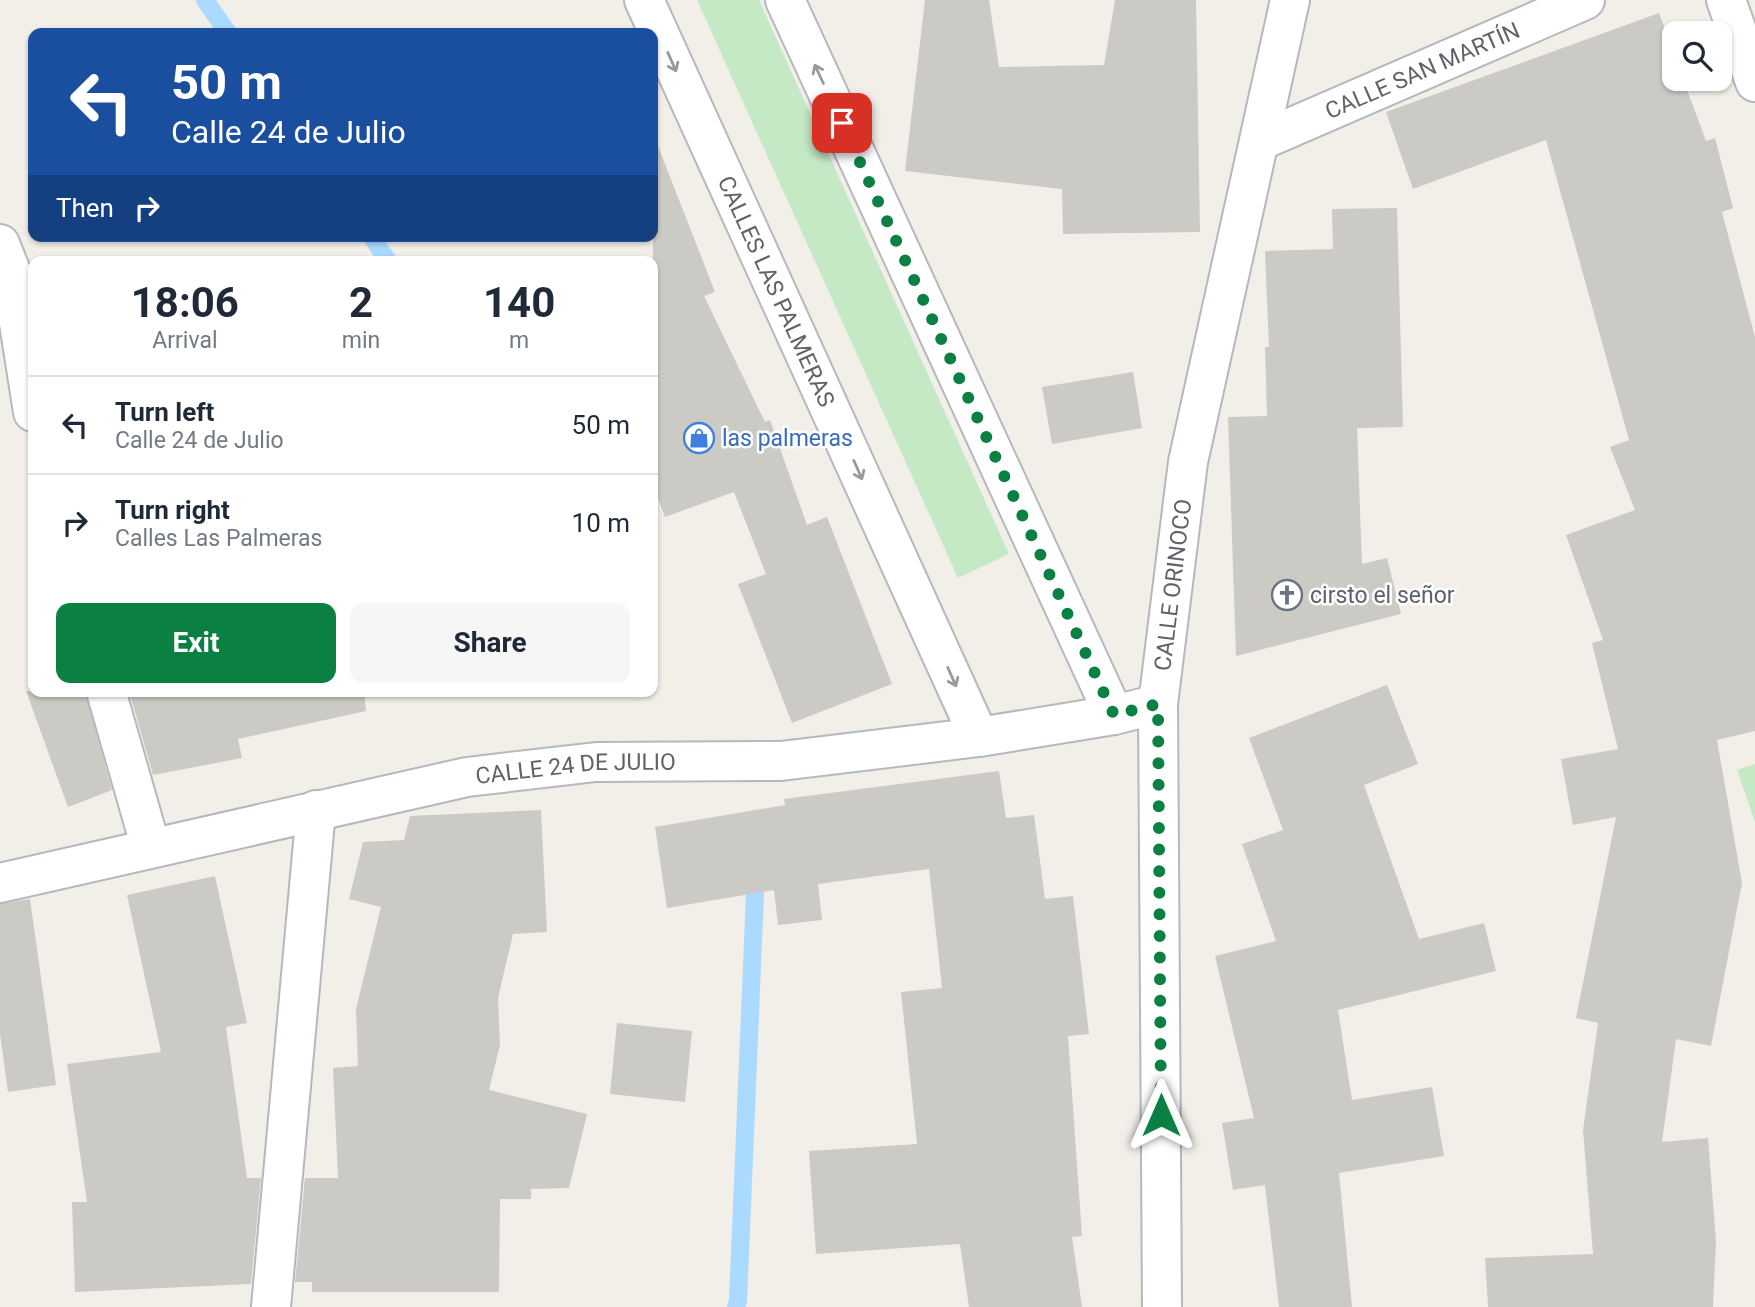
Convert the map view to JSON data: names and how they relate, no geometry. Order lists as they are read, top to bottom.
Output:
{
  "streets": {
    "street": [
      "CALLE SAN MARTÍN",
      "CALLES LAS PALMERAS",
      "CALLE ORINOCO",
      "CALLE 24 DE JULIO"
    ]
  },
  "crossings": [
    ["CALLE SAN MARTÍN", "CALLE ORINOCO"],
    ["CALLES LAS PALMERAS", "CALLE 24 DE JULIO"],
    ["CALLE ORINOCO", "CALLE 24 DE JULIO"]
  ],
  "places": {
    "shop": ["las palmeras"],
    "church": ["cirsto el señor"]
  },
  "page": {
    "turn": ["50 m", "Calle 24 de Julio"],
    "then": "Then",
    "eta": [
      "18:06",
      "Arrival",
      "2",
      "min",
      "140",
      "m"
    ],
    "list": [
      {
        "name": "Turn left",
        "note": "Calle 24 de Julio",
        "value": "50 m"
      },
      {
        "name": "Turn right",
        "note": "Calles Las Palmeras",
        "value": "10 m"
      }
    ],
    "buttons": ["Exit", "Share"]
  }
}
